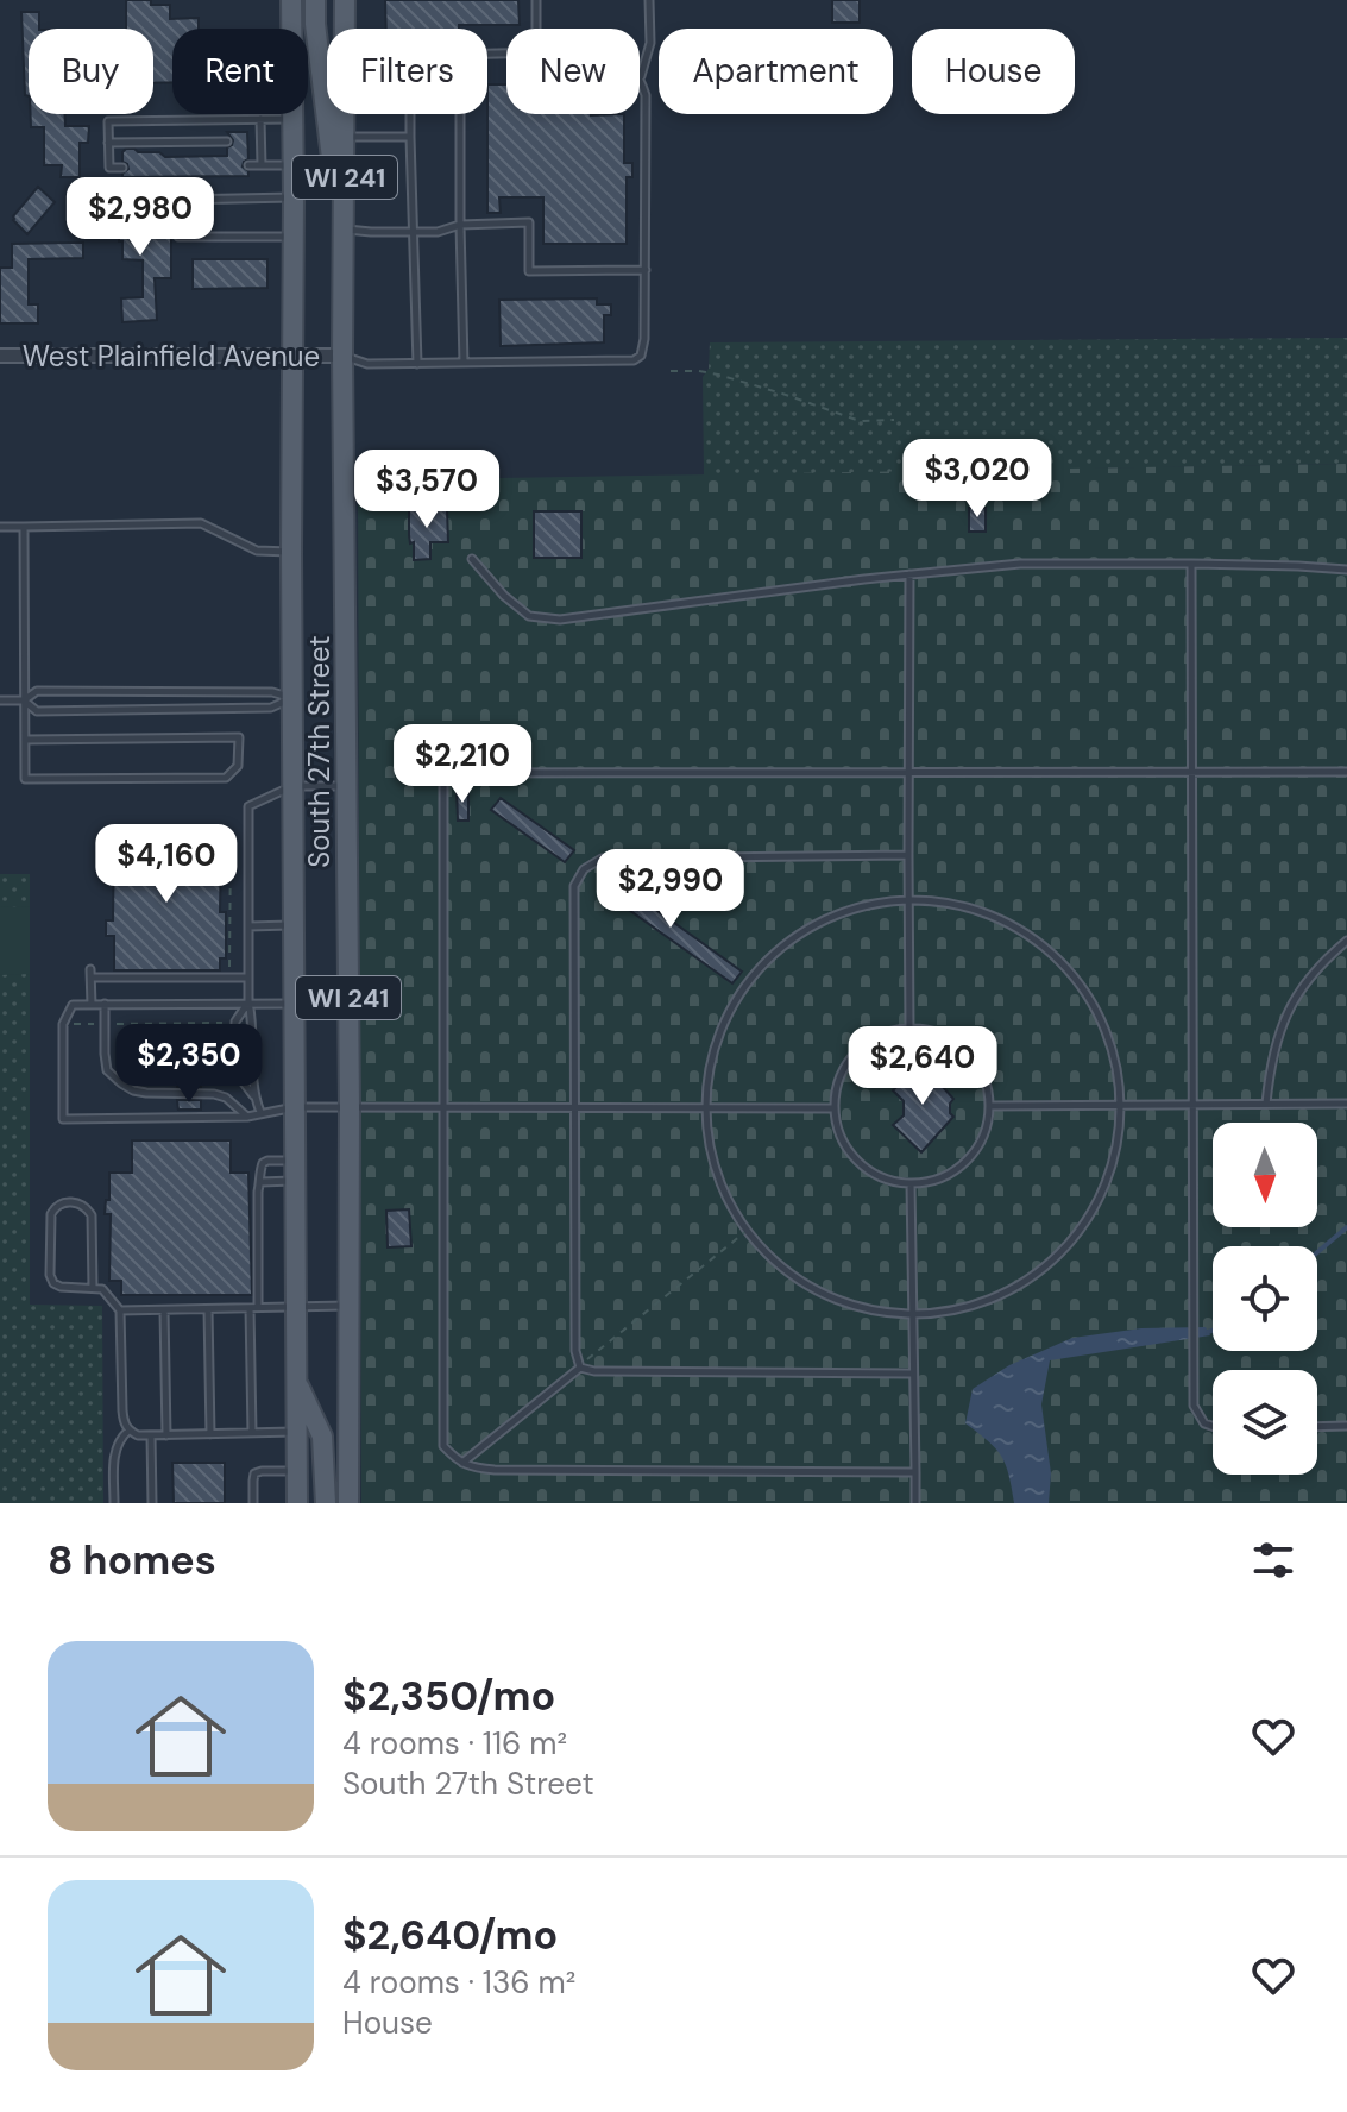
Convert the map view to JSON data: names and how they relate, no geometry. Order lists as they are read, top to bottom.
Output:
{
  "streets": {
    "main road": ["WI 241", "South 27th Street"],
    "street": ["West Plainfield Avenue"]
  },
  "crossings": [
    ["WI 241", "South 27th Street"],
    ["West Plainfield Avenue", "South 27th Street"]
  ],
  "north": "bottom",
  "page": {
    "chip": [
      "Buy",
      "Rent",
      "Filters",
      "New",
      "Apartment",
      "House"
    ],
    "price": [
      "$2,980",
      "$3,020",
      "$3,570",
      "$2,210",
      "$4,160",
      "$2,990",
      "$2,350",
      "$2,640"
    ],
    "heading": "8 homes",
    "list": [
      {
        "name": "$2,350/mo",
        "note": "4 rooms · 116 m² · South 27th Street"
      },
      {
        "name": "$2,640/mo",
        "note": "4 rooms · 136 m² · House"
      }
    ]
  }
}
